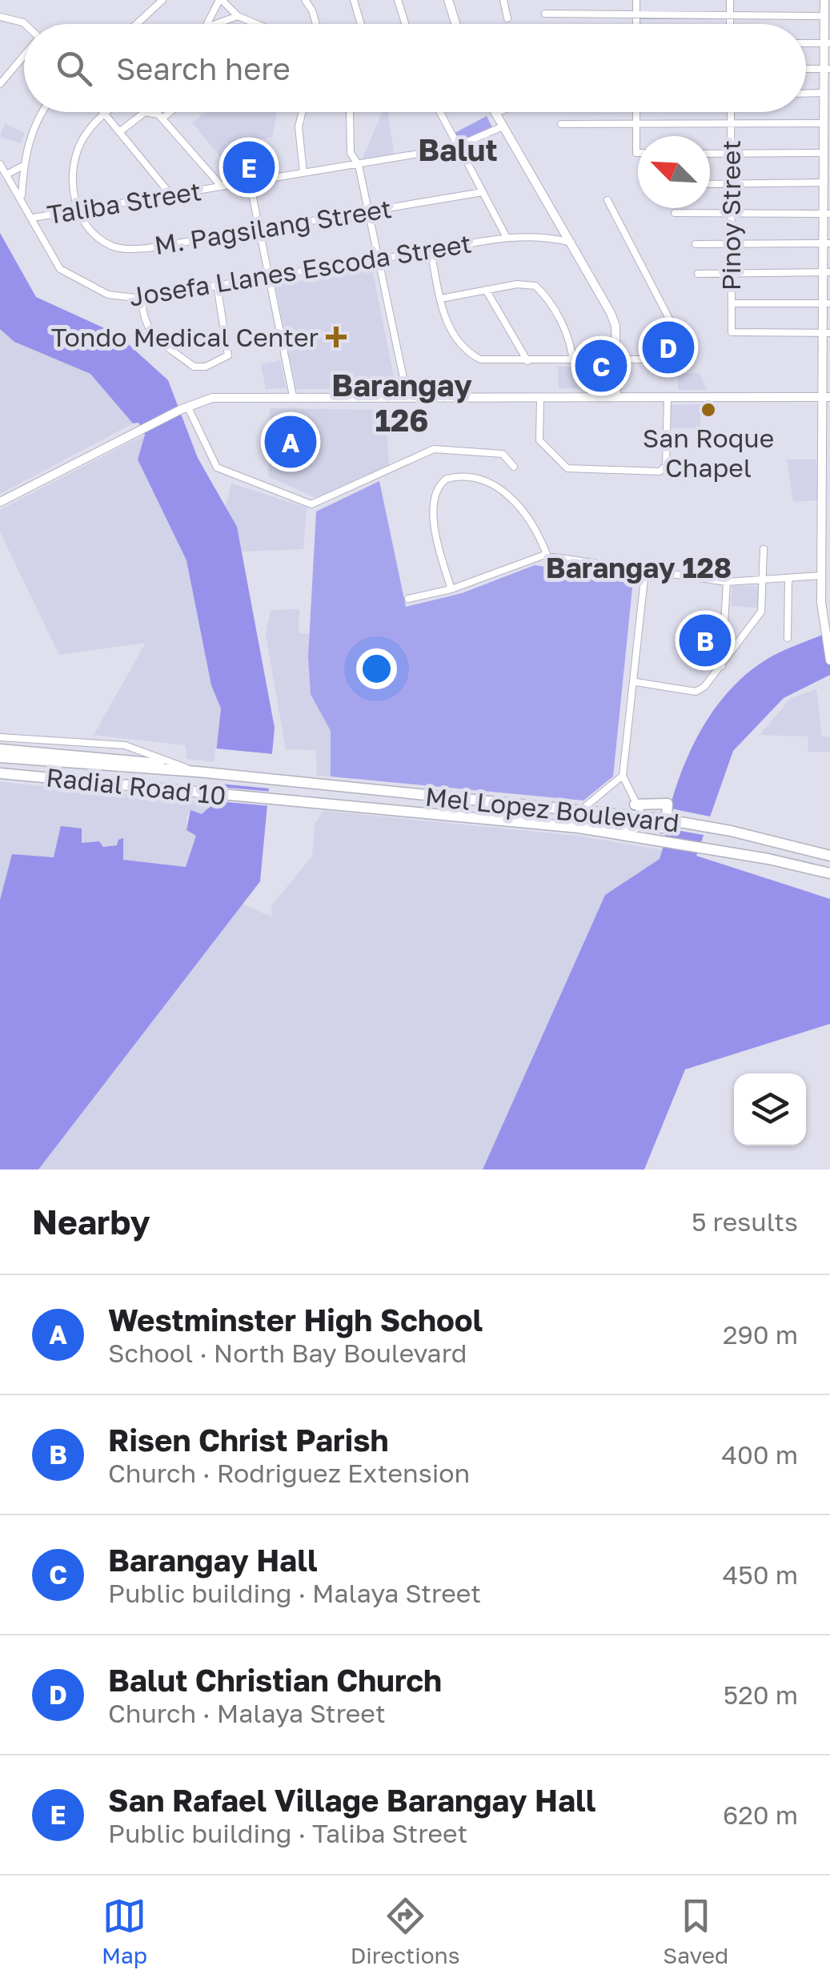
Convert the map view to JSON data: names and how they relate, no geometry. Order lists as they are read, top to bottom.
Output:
{
  "streets": {
    "highway": ["Radial Road 10", "Mel Lopez Boulevard"],
    "street": [
      "Taliba Street",
      "Pinoy Street",
      "M. Pagsilang Street",
      "Josefa Llanes Escoda Street"
    ]
  },
  "crossings": [
    ["Taliba Street", "M. Pagsilang Street"],
    ["Taliba Street", "Josefa Llanes Escoda Street"],
    ["Radial Road 10", "Mel Lopez Boulevard"]
  ],
  "districts": ["Balut", "Barangay 126", "Barangay 128"],
  "places": {
    "health": ["Tondo Medical Center"],
    "other": ["San Roque Chapel"]
  },
  "north": "top left",
  "page": {
    "search": "Search here",
    "pins": [
      "E",
      "D",
      "C",
      "A",
      "B"
    ],
    "heading": ["Nearby", "5 results"],
    "list": [
      {
        "mark": "A",
        "name": "Westminster High School",
        "note": "School · North Bay Boulevard",
        "value": "290 m"
      },
      {
        "mark": "B",
        "name": "Risen Christ Parish",
        "note": "Church · Rodriguez Extension",
        "value": "400 m"
      },
      {
        "mark": "C",
        "name": "Barangay Hall",
        "note": "Public building · Malaya Street",
        "value": "450 m"
      },
      {
        "mark": "D",
        "name": "Balut Christian Church",
        "note": "Church · Malaya Street",
        "value": "520 m"
      },
      {
        "mark": "E",
        "name": "San Rafael Village Barangay Hall",
        "note": "Public building · Taliba Street",
        "value": "620 m"
      }
    ],
    "nav": ["Map", "Directions", "Saved"]
  }
}
